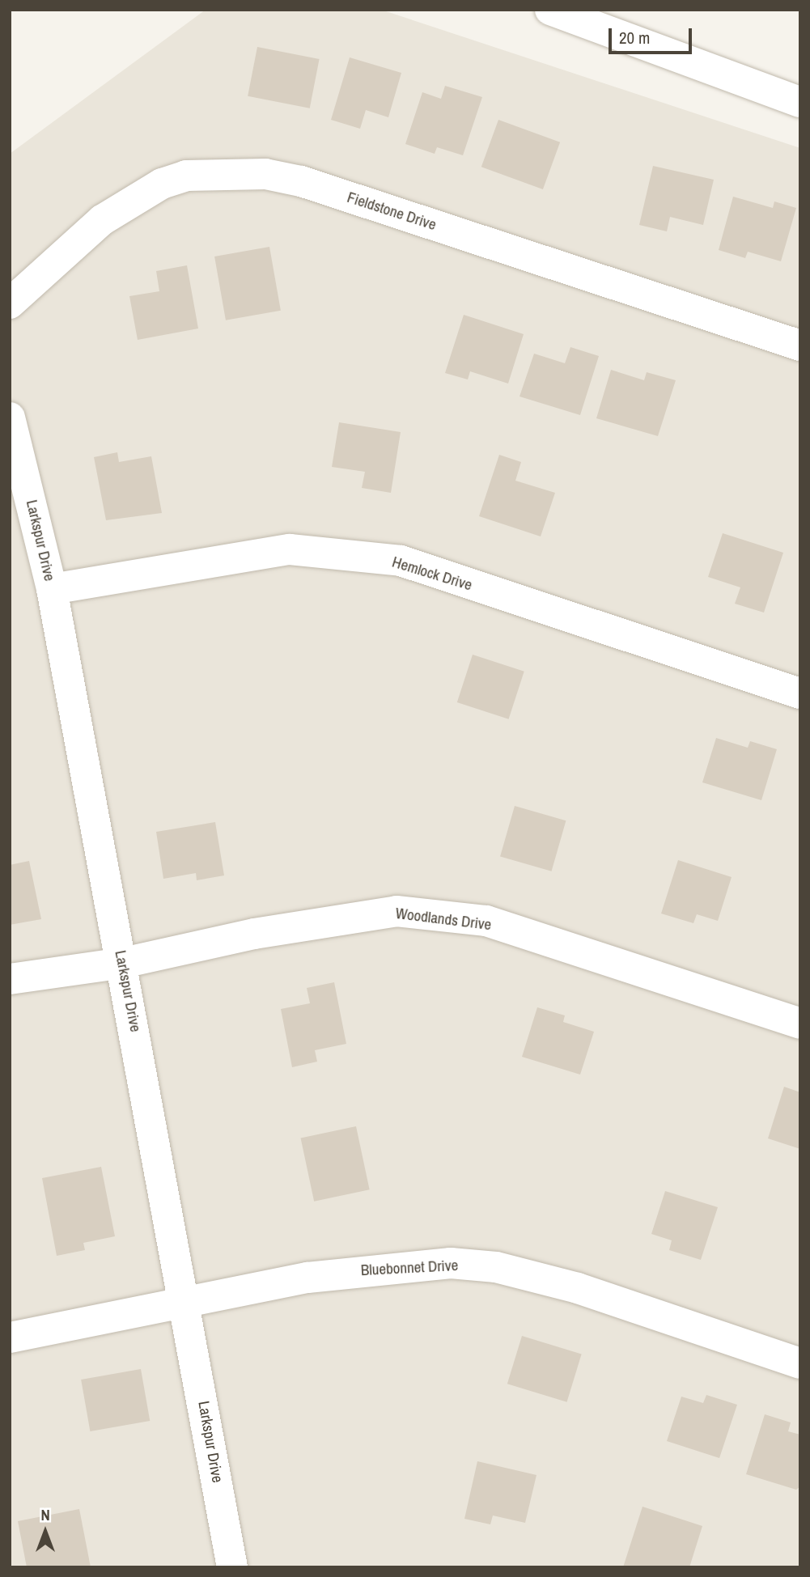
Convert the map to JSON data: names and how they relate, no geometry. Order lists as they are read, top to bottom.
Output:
{
  "streets": {
    "street": [
      "Fieldstone Drive",
      "Larkspur Drive",
      "Hemlock Drive",
      "Woodlands Drive",
      "Bluebonnet Drive"
    ]
  },
  "crossings": [
    ["Larkspur Drive", "Hemlock Drive"],
    ["Larkspur Drive", "Woodlands Drive"],
    ["Larkspur Drive", "Bluebonnet Drive"]
  ],
  "scale_bar": "20 m",
  "north": "top"
}
